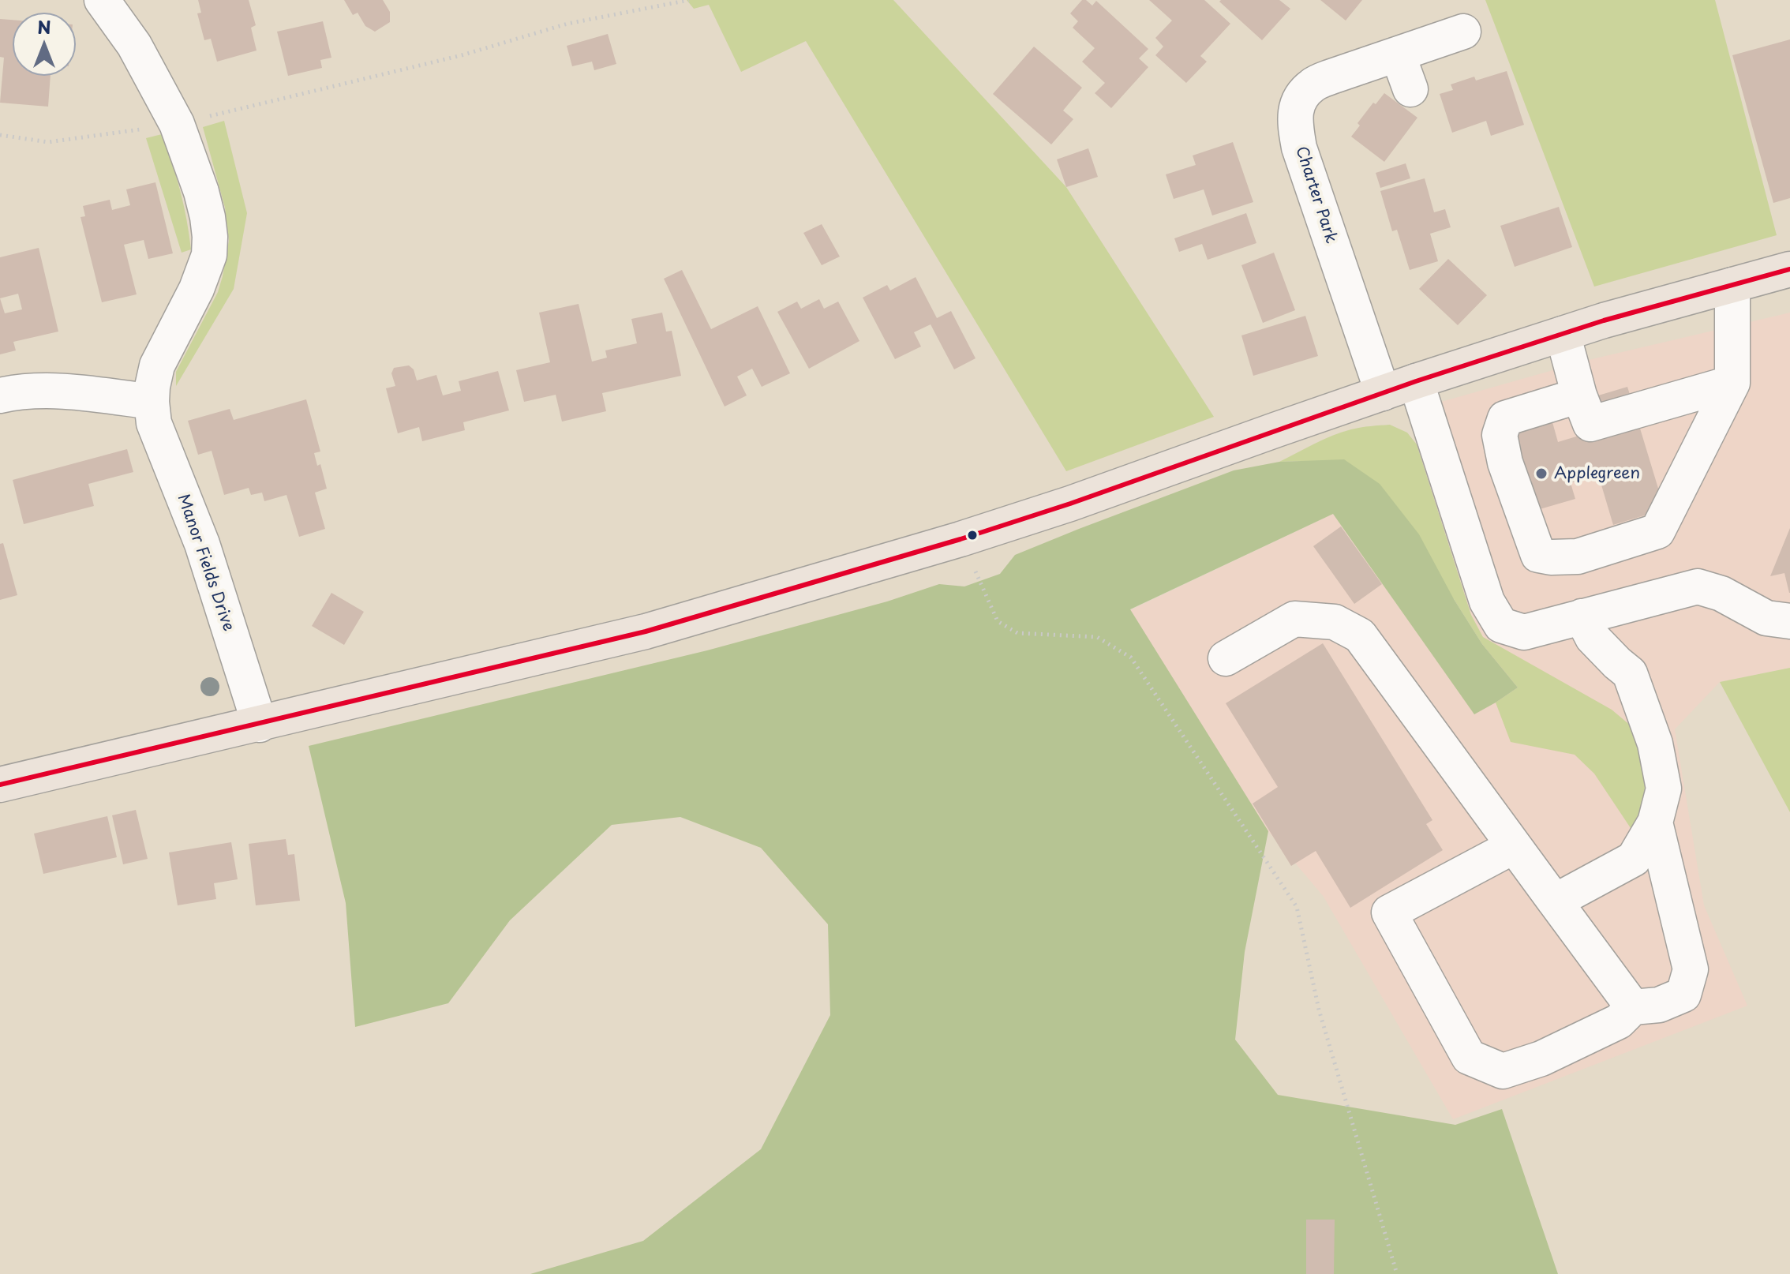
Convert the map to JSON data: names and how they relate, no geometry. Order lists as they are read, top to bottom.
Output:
{
  "streets": {
    "street": ["Charter Park", "Manor Fields Drive"]
  },
  "places": ["Applegreen"],
  "north": "top"
}
